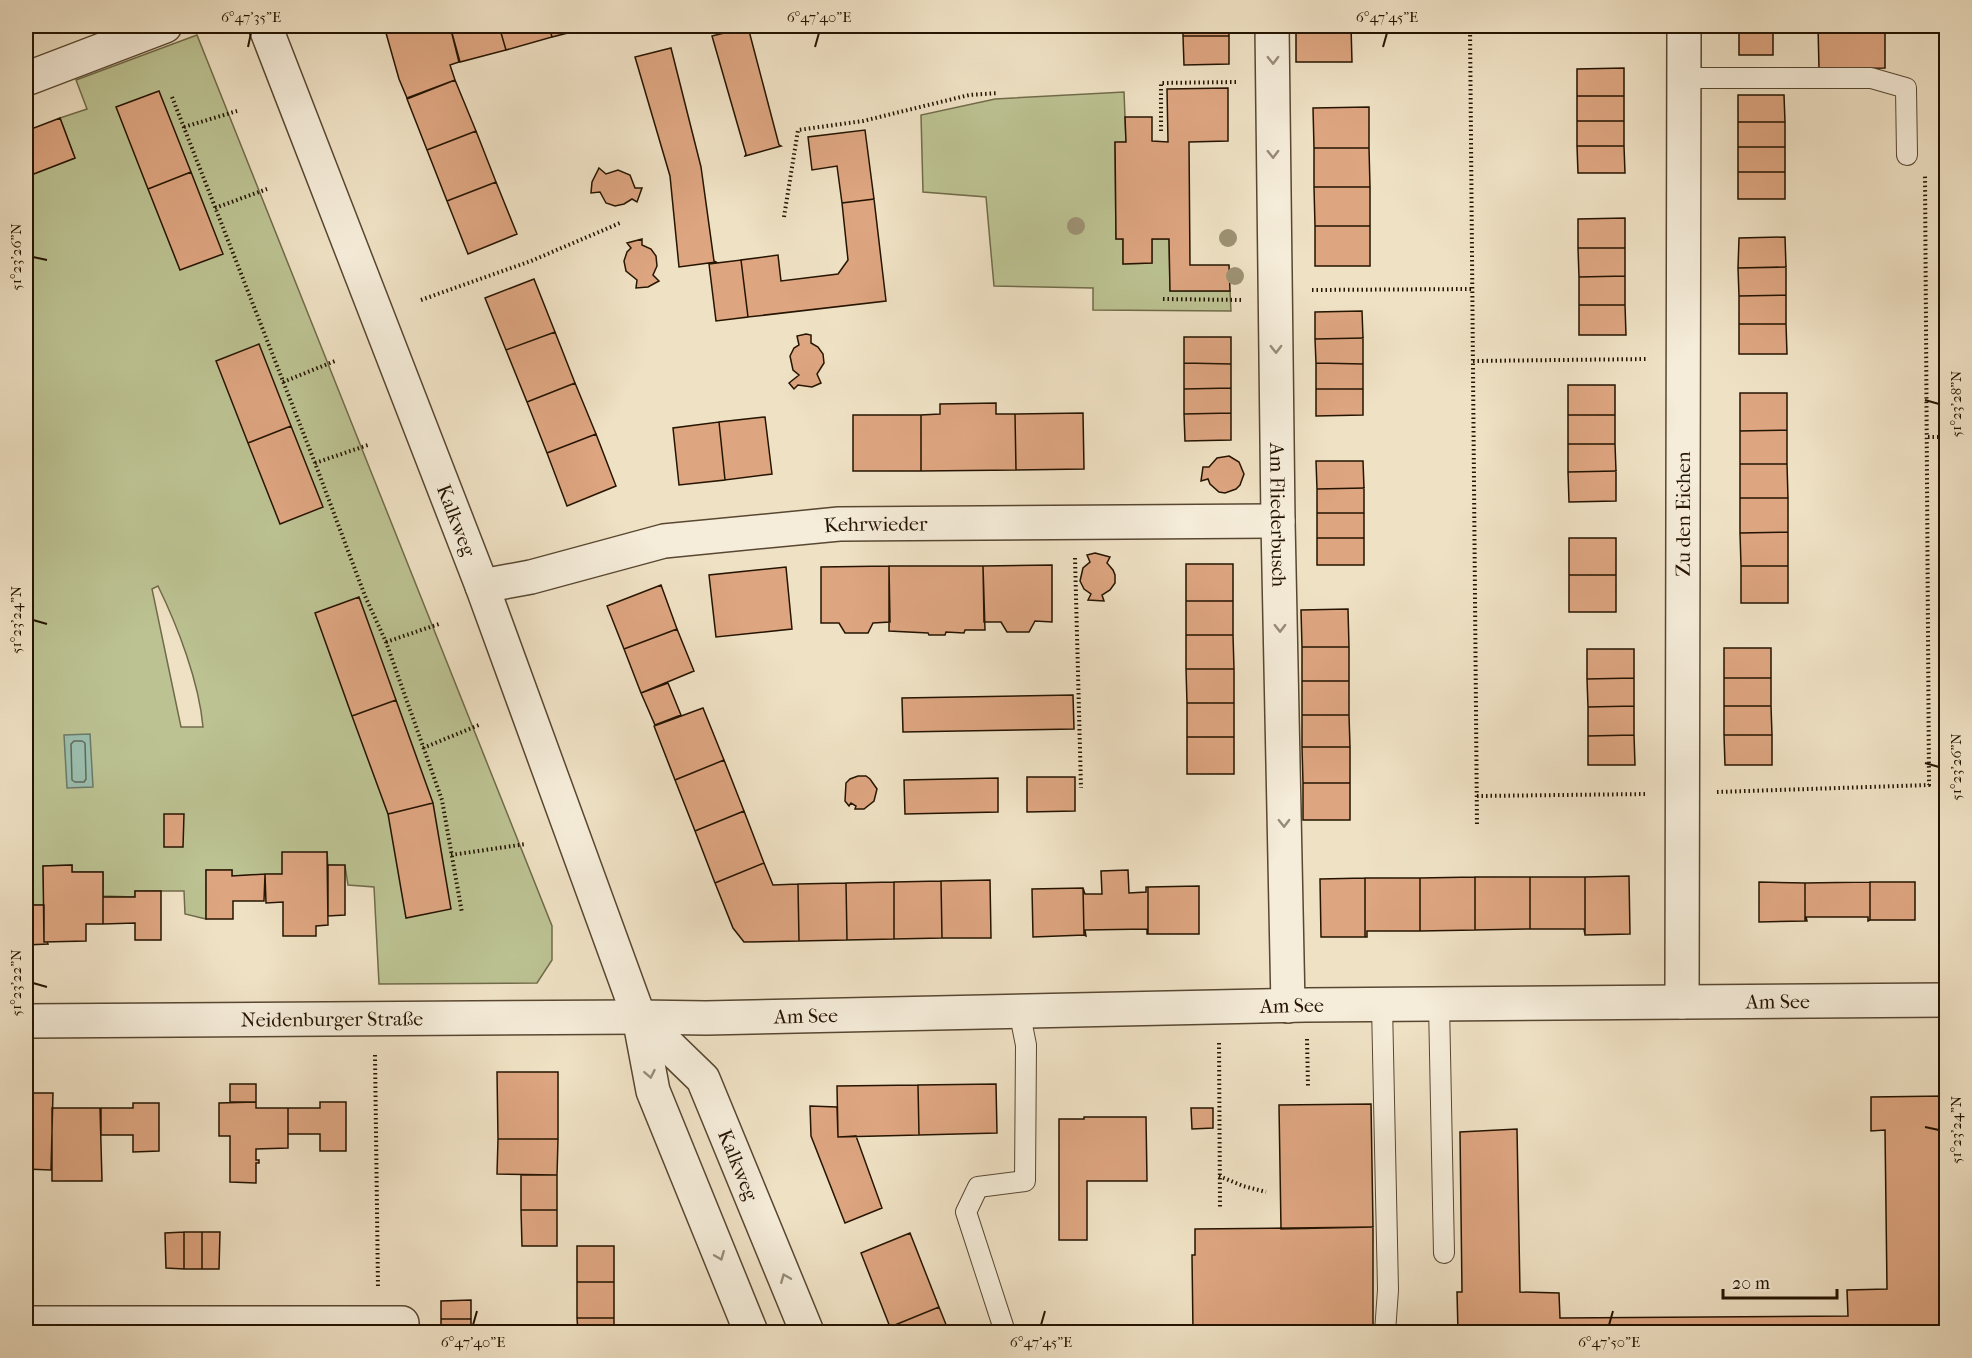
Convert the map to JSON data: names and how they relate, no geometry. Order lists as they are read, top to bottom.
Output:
{
  "streets": {
    "street": [
      "Zu den Eichen",
      "Am Fliederbusch",
      "Kalkweg",
      "Kehrwieder",
      "Am See",
      "Neidenburger Straße"
    ]
  },
  "crossings": [
    ["Zu den Eichen", "Am See"],
    ["Am Fliederbusch", "Kehrwieder"],
    ["Am Fliederbusch", "Am See"],
    ["Kalkweg", "Kehrwieder"],
    ["Kalkweg", "Am See"],
    ["Kalkweg", "Neidenburger Straße"],
    ["Am See", "Neidenburger Straße"]
  ],
  "one_way": ["Am Fliederbusch"],
  "scale_bar": "20 m",
  "coordinates": [
    "6°47'35\"E",
    "6°47'40\"E",
    "6°47'45\"E",
    "51°23'26\"N",
    "51°23'28\"N",
    "51°23'24\"N",
    "51°23'22\"N",
    "6°47'50\"E"
  ]
}
